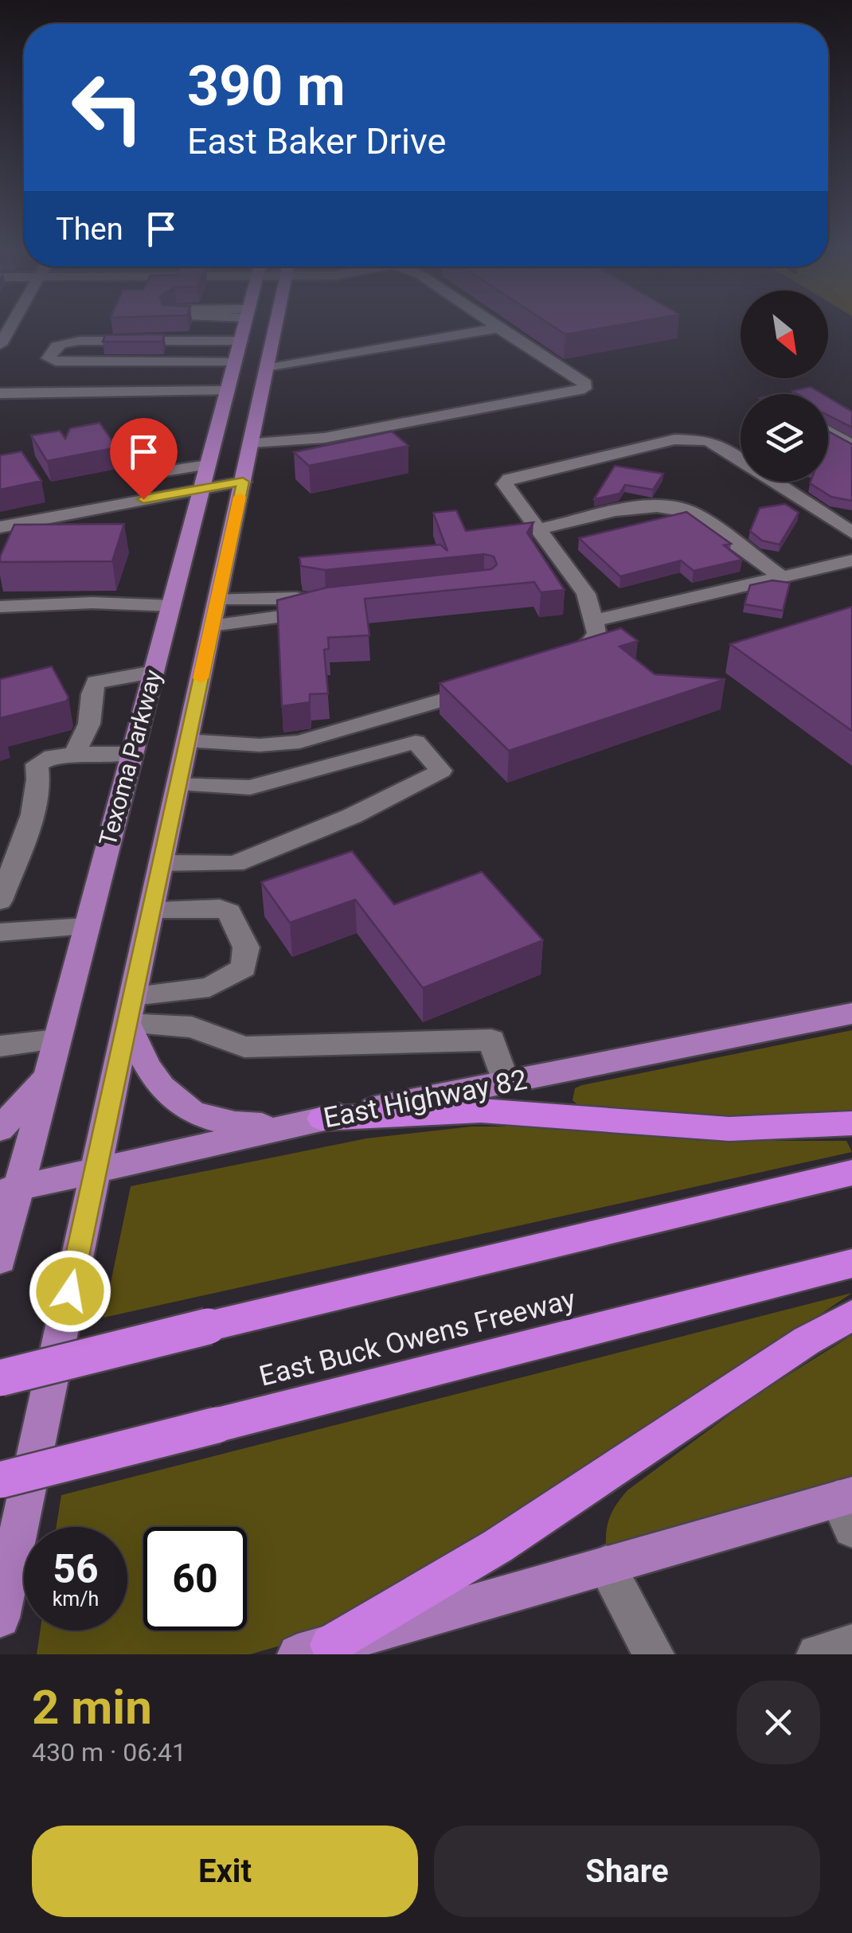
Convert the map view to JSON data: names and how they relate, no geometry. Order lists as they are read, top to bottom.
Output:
{
  "streets": {
    "highway": ["East Buck Owens Freeway"],
    "main road": ["Texoma Parkway", "East Highway 82"]
  },
  "crossings": [
    ["Texoma Parkway", "East Highway 82"]
  ],
  "north": "bottom right",
  "page": {
    "turn": ["390 m", "East Baker Drive"],
    "then": "Then",
    "speed": "56 km/h",
    "limit": "60",
    "heading": ["2 min", "430 m · 06:41"],
    "buttons": ["Exit", "Share"]
  }
}
